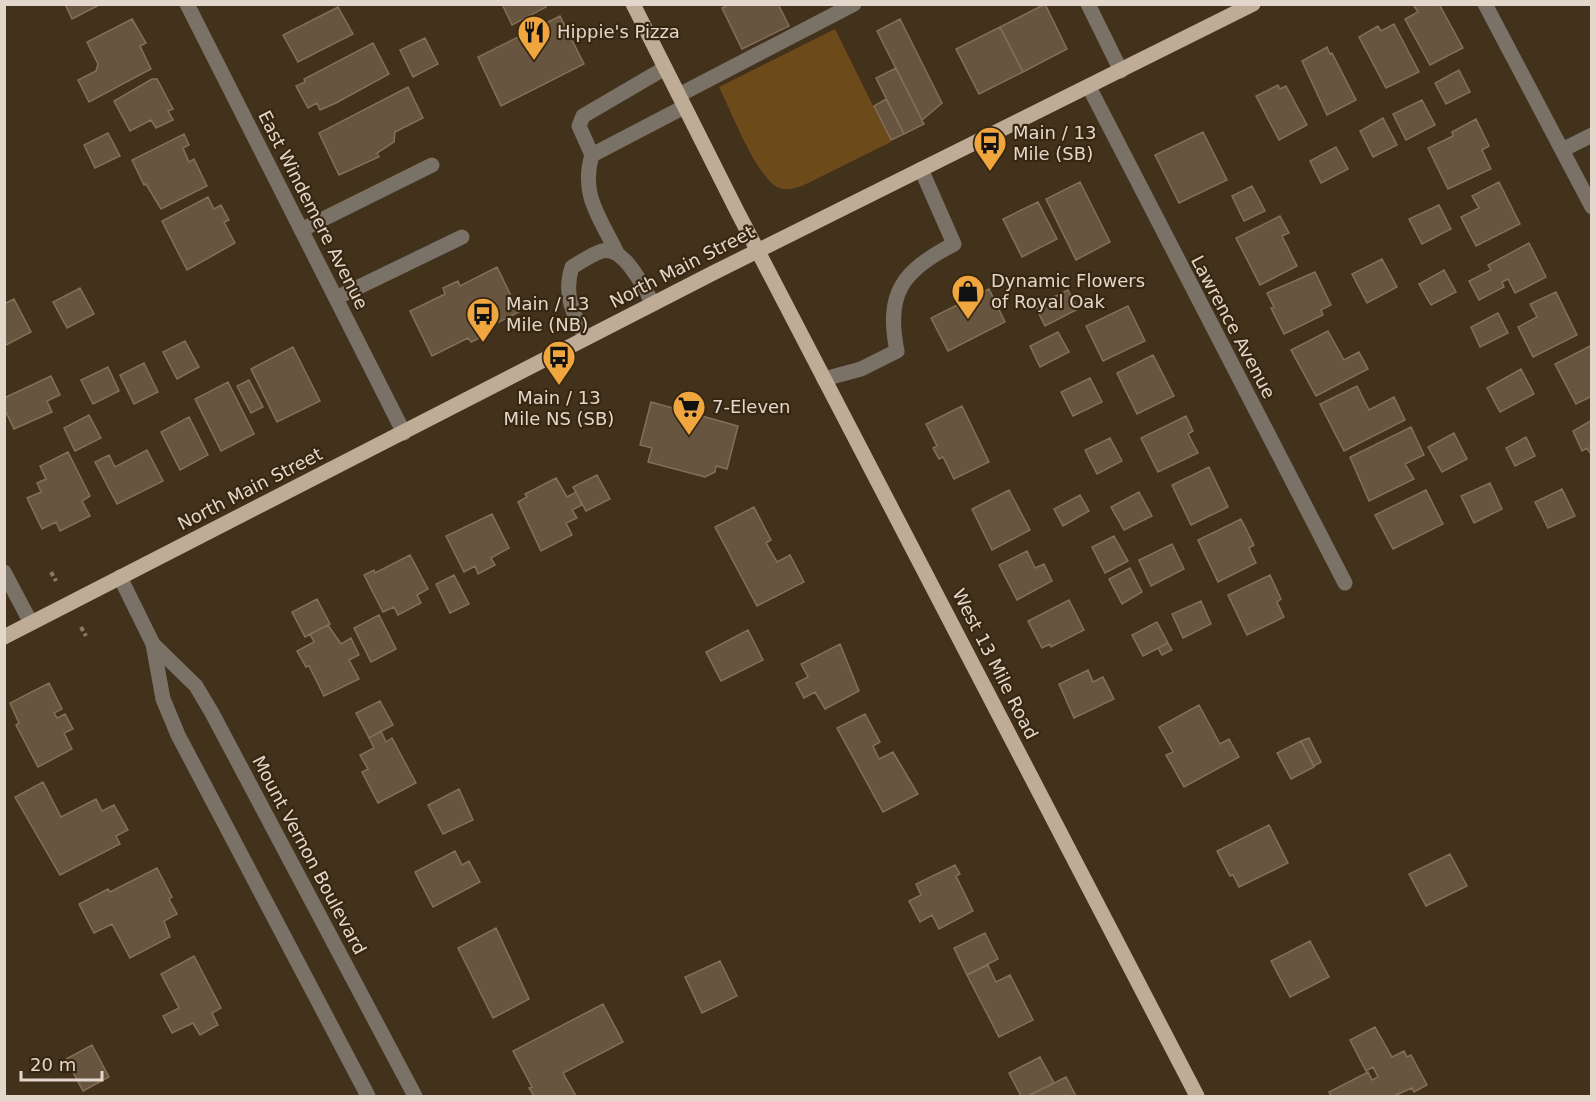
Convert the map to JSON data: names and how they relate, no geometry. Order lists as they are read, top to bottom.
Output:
{
  "streets": {
    "main road": ["North Main Street", "West 13 Mile Road"],
    "street": ["East Windemere Avenue", "Lawrence Avenue", "Mount Vernon Boulevard"]
  },
  "crossings": [
    ["East Windemere Avenue", "North Main Street"],
    ["North Main Street", "Lawrence Avenue"],
    ["North Main Street", "West 13 Mile Road"],
    ["North Main Street", "Mount Vernon Boulevard"]
  ],
  "places": {
    "restaurant": ["Hippie's Pizza"],
    "bus stop": ["Main / 13 Mile (SB)", "Main / 13 Mile (NB)", "Main / 13 Mile NS (SB)"],
    "shop": ["Dynamic Flowers of Royal Oak"],
    "supermarket": ["7-Eleven"]
  },
  "scale_bar": "20 m"
}
